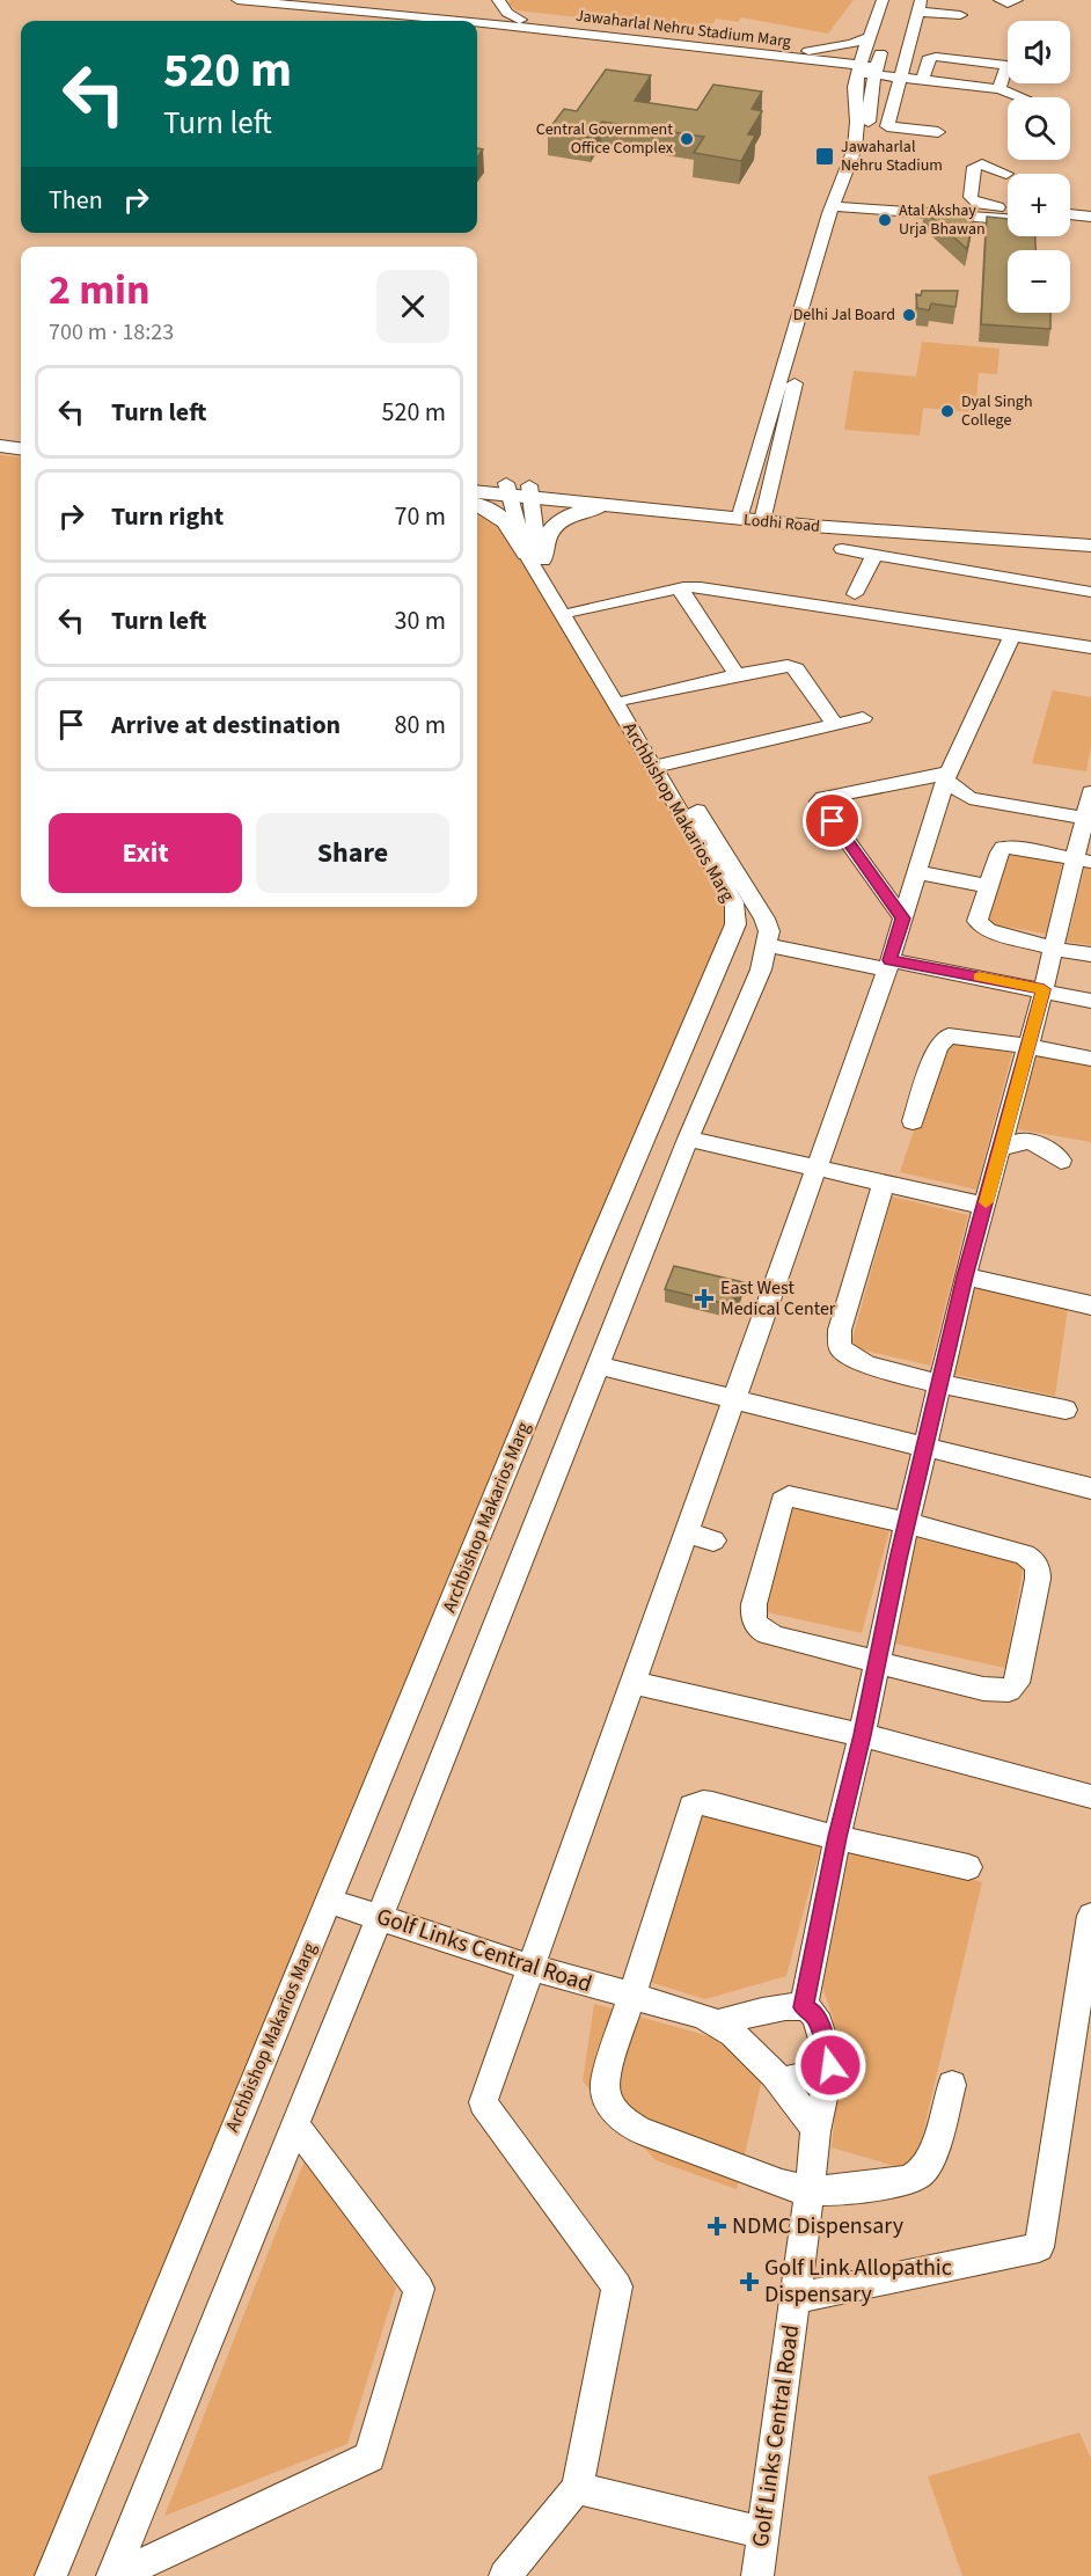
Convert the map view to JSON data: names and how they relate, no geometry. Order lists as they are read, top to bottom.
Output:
{
  "streets": {
    "main road": ["Lodhi Road"],
    "street": ["Jawaharlal Nehru Stadium Marg", "Archbishop Makarios Marg", "Golf Links Central Road"]
  },
  "crossings": [
    ["Lodhi Road", "Archbishop Makarios Marg"],
    ["Archbishop Makarios Marg", "Golf Links Central Road"]
  ],
  "places": {
    "other": [
      "Central Government Office Complex",
      "Atal Akshay Urja Bhawan",
      "Delhi Jal Board",
      "Dyal Singh College"
    ],
    "transit": ["Jawaharlal Nehru Stadium"],
    "health": ["East West Medical Center", "NDMC Dispensary", "Golf Link Allopathic Dispensary"]
  },
  "page": {
    "map_buttons": ["+", "−"],
    "turn": ["520 m", "Turn left"],
    "then": "Then",
    "heading": ["2 min", "700 m · 18:23"],
    "list": [
      {
        "name": "Turn left",
        "value": "520 m"
      },
      {
        "name": "Turn right",
        "value": "70 m"
      },
      {
        "name": "Turn left",
        "value": "30 m"
      },
      {
        "name": "Arrive at destination",
        "value": "80 m"
      }
    ],
    "buttons": ["Exit", "Share"]
  }
}
